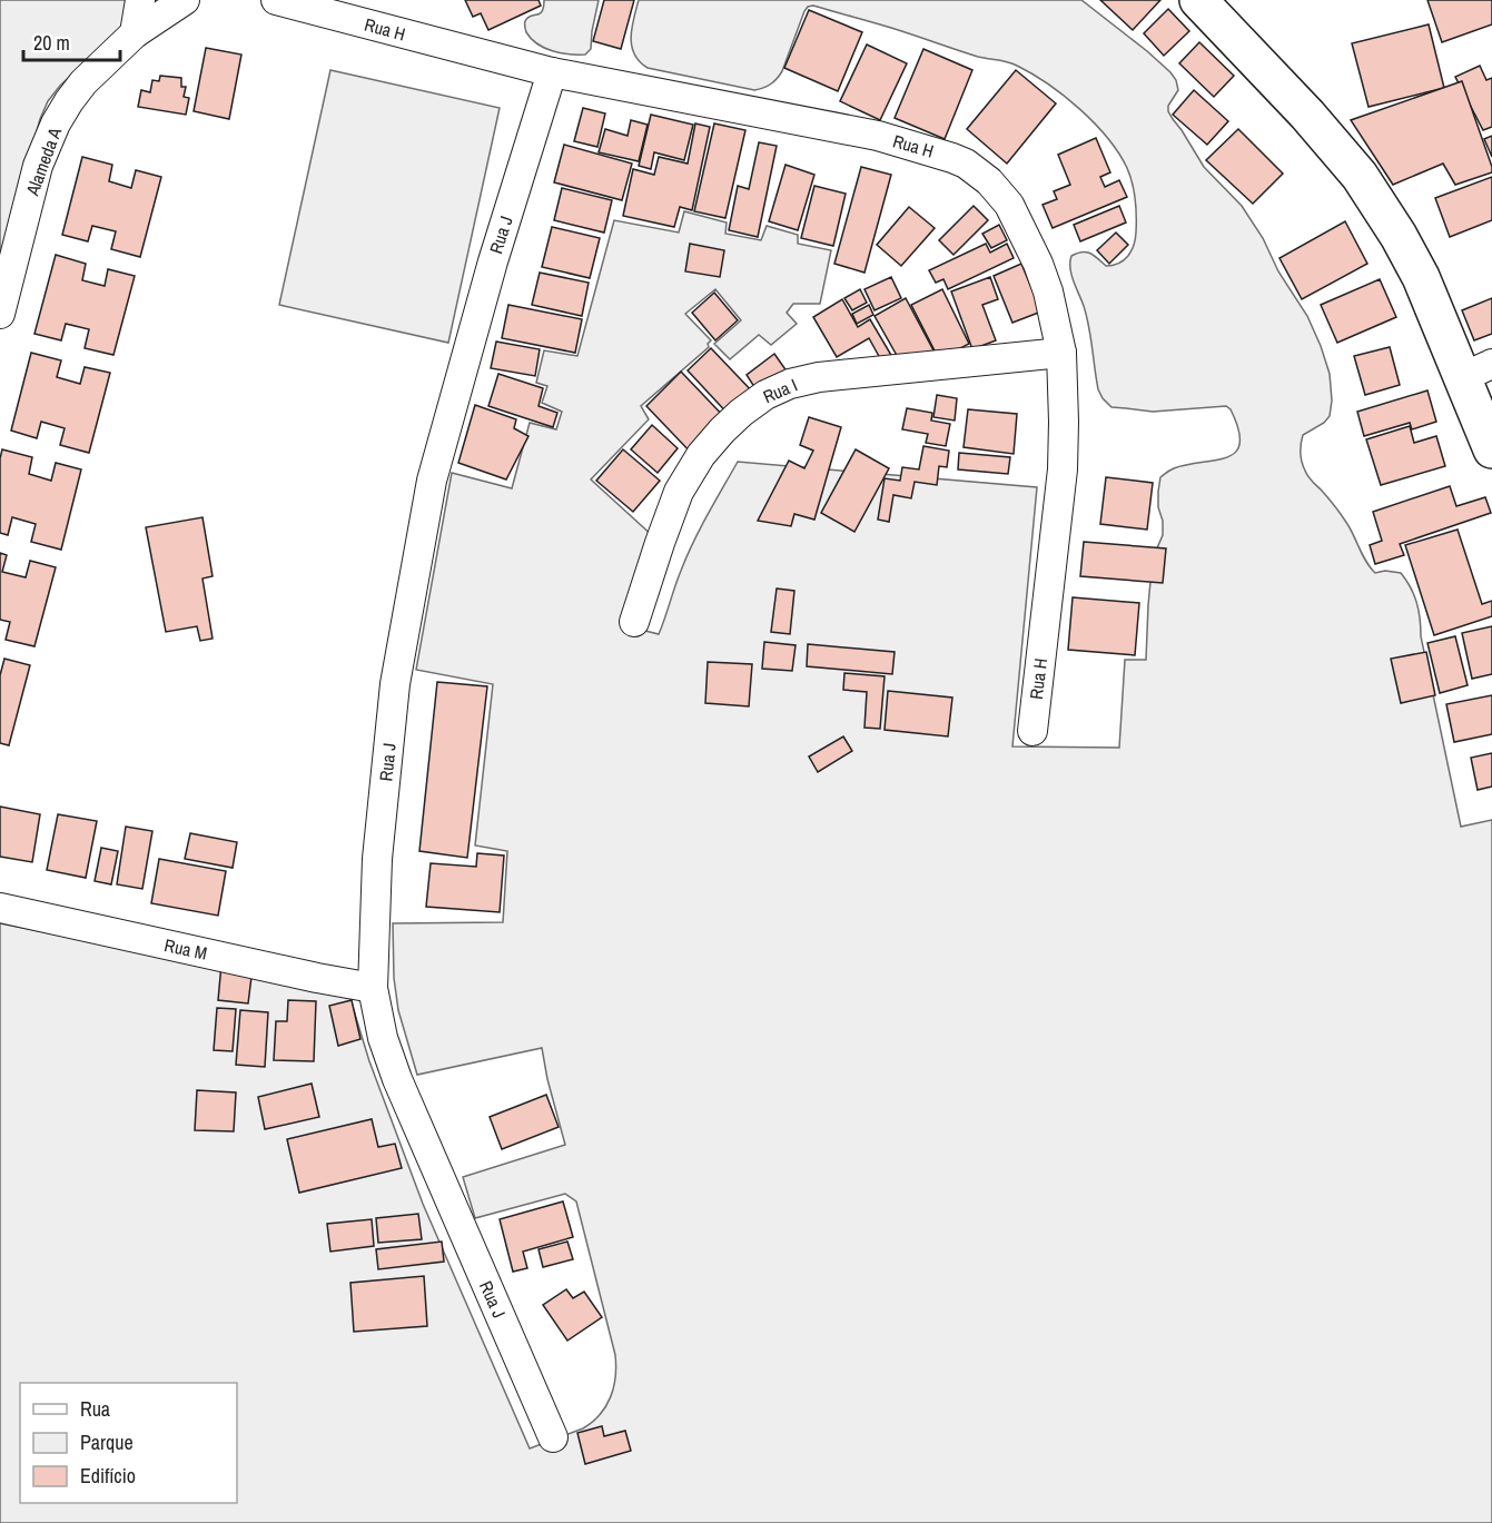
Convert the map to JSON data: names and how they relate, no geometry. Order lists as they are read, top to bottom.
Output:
{
  "streets": {
    "street": [
      "Rua H",
      "Alameda A",
      "Rua J",
      "Rua I",
      "Rua M"
    ]
  },
  "crossings": [
    ["Rua H", "Rua J"],
    ["Rua H", "Rua I"],
    ["Rua J", "Rua M"]
  ],
  "legend": ["Rua", "Parque", "Edifício"],
  "scale_bar": "20 m"
}
